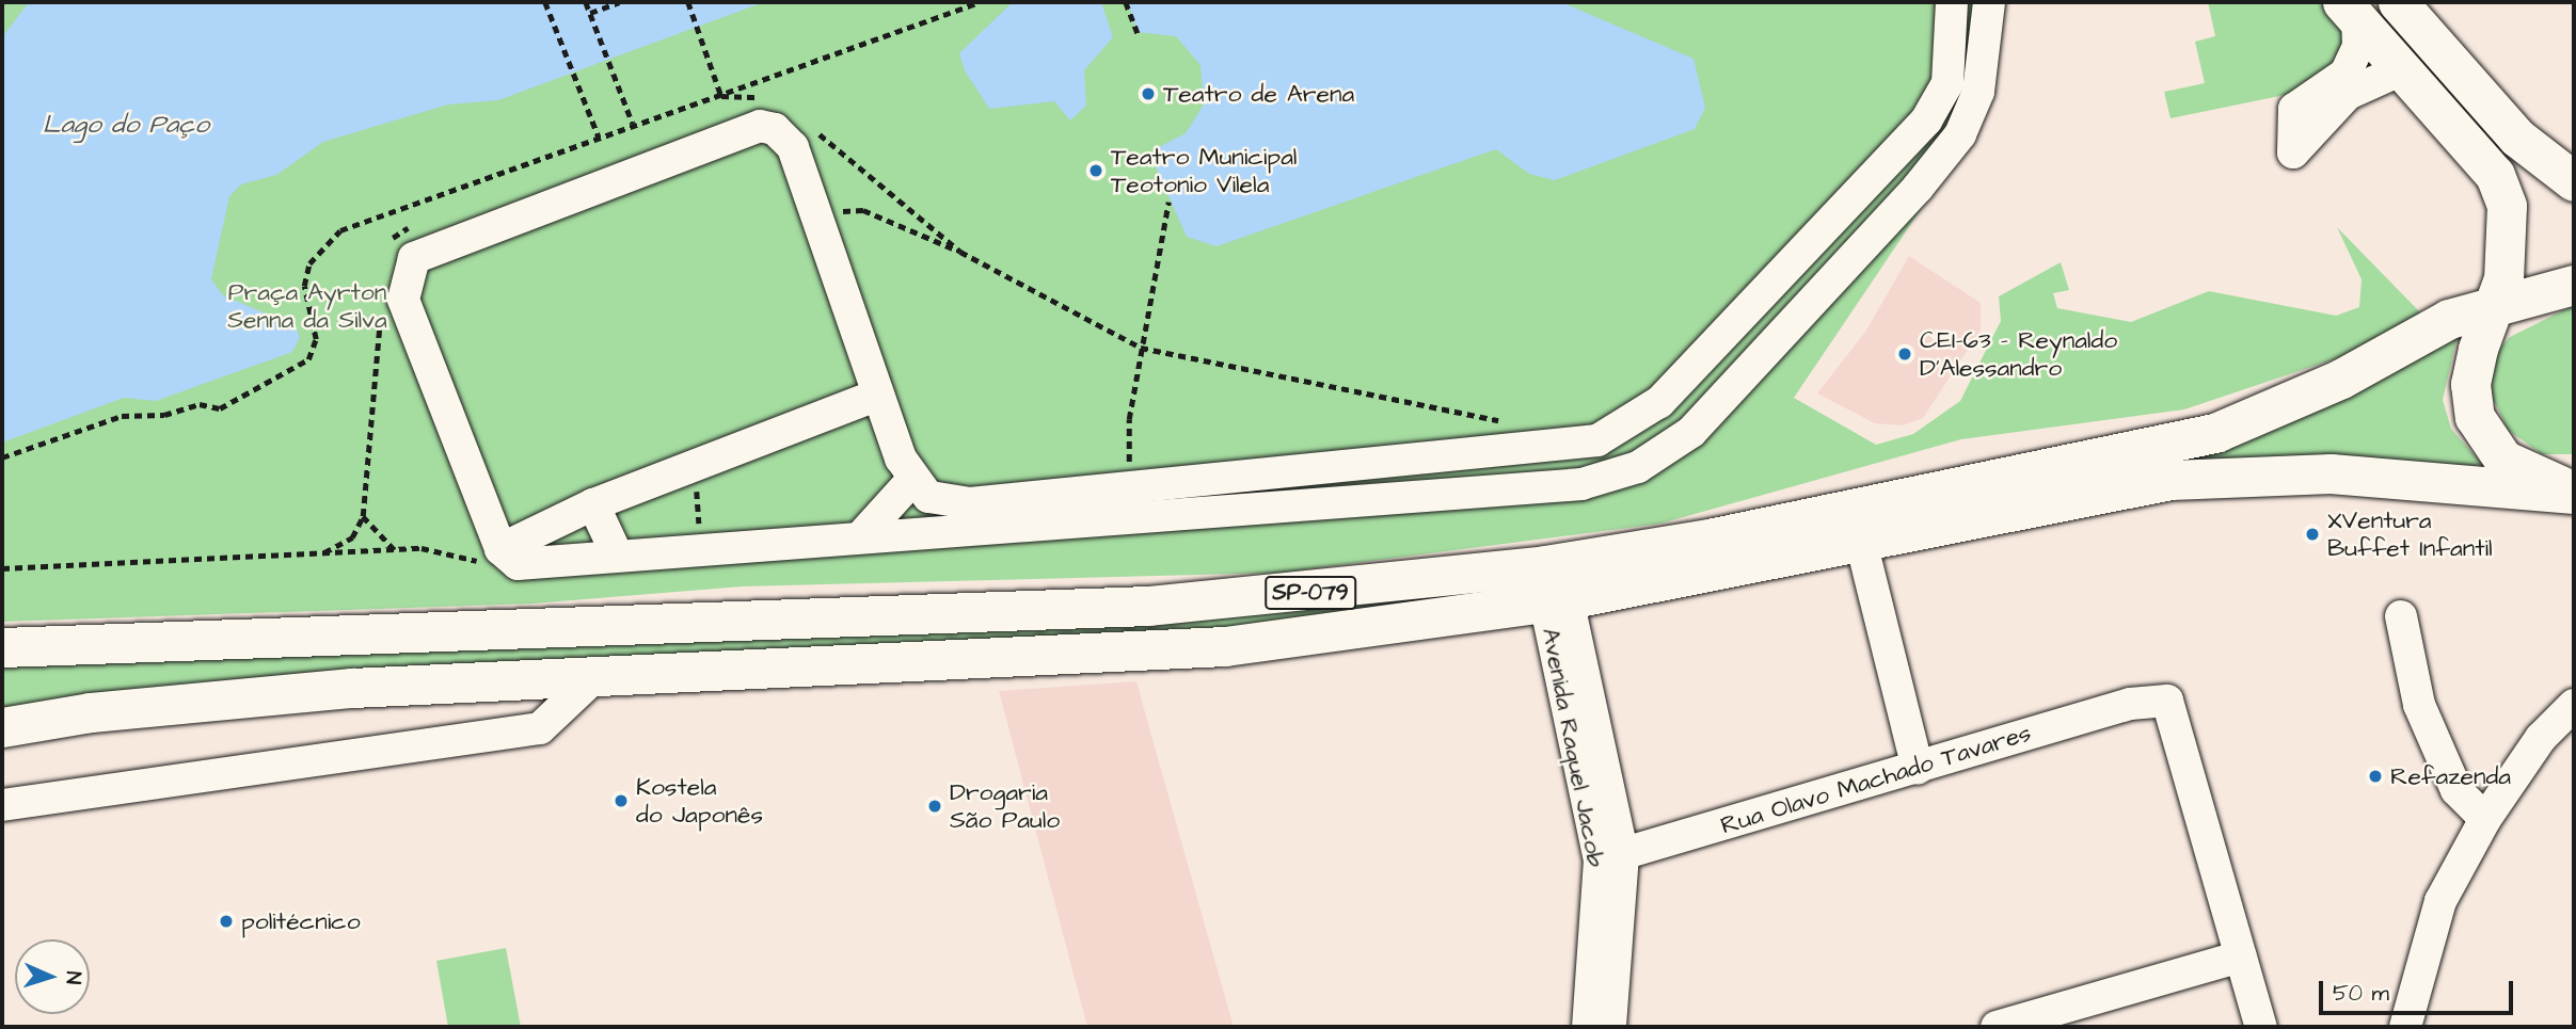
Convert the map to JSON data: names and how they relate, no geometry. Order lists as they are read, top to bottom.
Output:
{
  "streets": {
    "main road": ["SP-079"],
    "street": ["Avenida Raquel Jacob", "Rua Olavo Machado Tavares"]
  },
  "crossings": [
    ["SP-079", "Avenida Raquel Jacob"],
    ["Avenida Raquel Jacob", "Rua Olavo Machado Tavares"]
  ],
  "water": ["Lago do Paço"],
  "parks": ["Praça Ayrton Senna da Silva"],
  "places": [
    "Teatro de Arena",
    "Teatro Municipal Teotonio Vilela",
    "CEI-63 - Reynaldo D'Alessandro",
    "XVentura Buffet Infantil",
    "Refazenda",
    "Kostela do Japonês",
    "Drogaria São Paulo",
    "politécnico"
  ],
  "scale_bar": "50 m",
  "north": "right"
}
